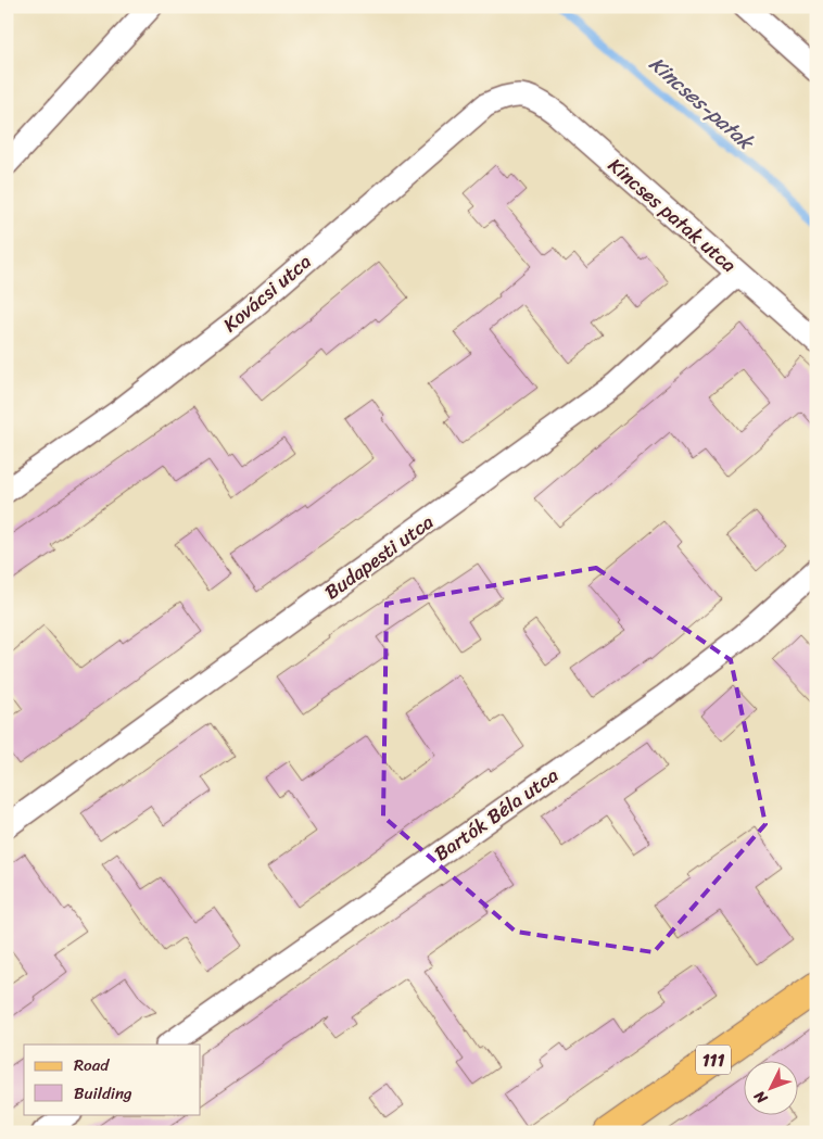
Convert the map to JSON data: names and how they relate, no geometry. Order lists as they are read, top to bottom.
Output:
{
  "streets": {
    "main road": ["111"],
    "street": [
      "Kincses patak utca",
      "Kovácsi utca",
      "Budapesti utca",
      "Bartók Béla utca"
    ]
  },
  "crossings": [
    ["Kincses patak utca", "Kovácsi utca"],
    ["Kincses patak utca", "Budapesti utca"]
  ],
  "water": ["Kincses-patak"],
  "legend": ["Road", "Building"],
  "north": "bottom left"
}
